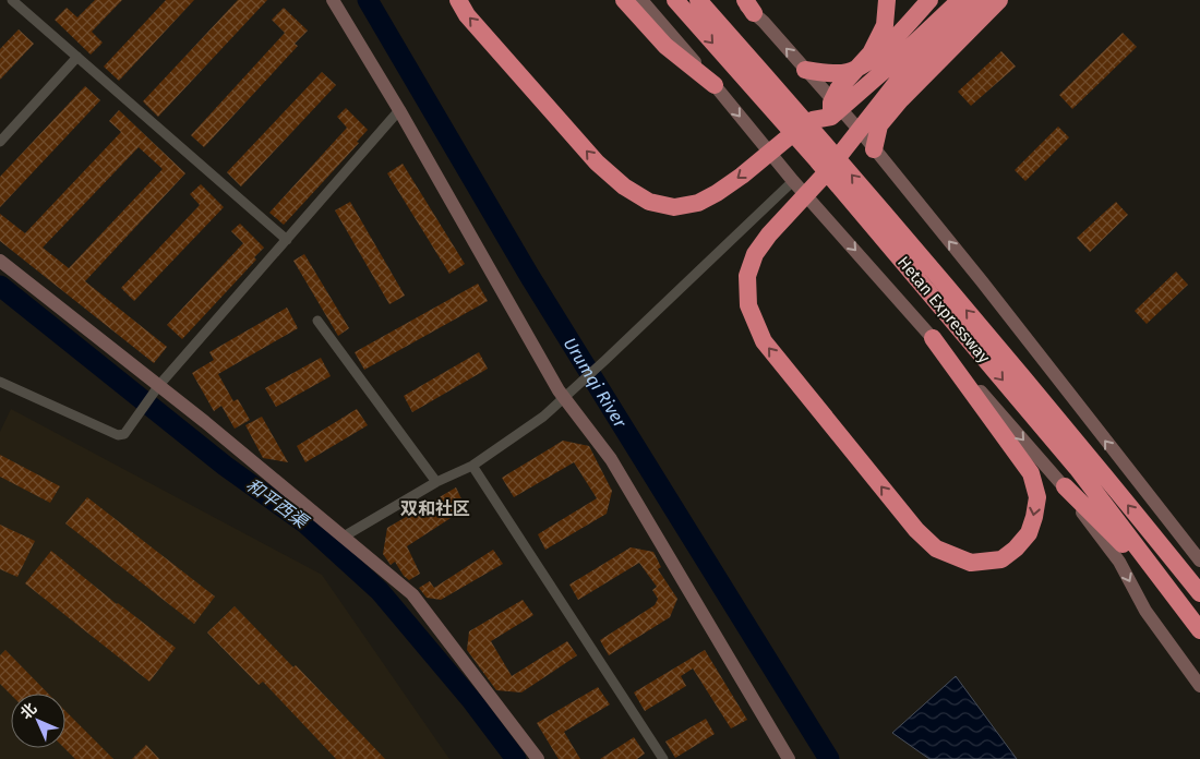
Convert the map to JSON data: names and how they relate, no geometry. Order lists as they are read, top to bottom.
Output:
{
  "streets": {
    "highway": ["Hetan Expressway"]
  },
  "districts": ["双和社区"],
  "water": ["Urumqi River", "和平西渠"],
  "north": "top left"
}
